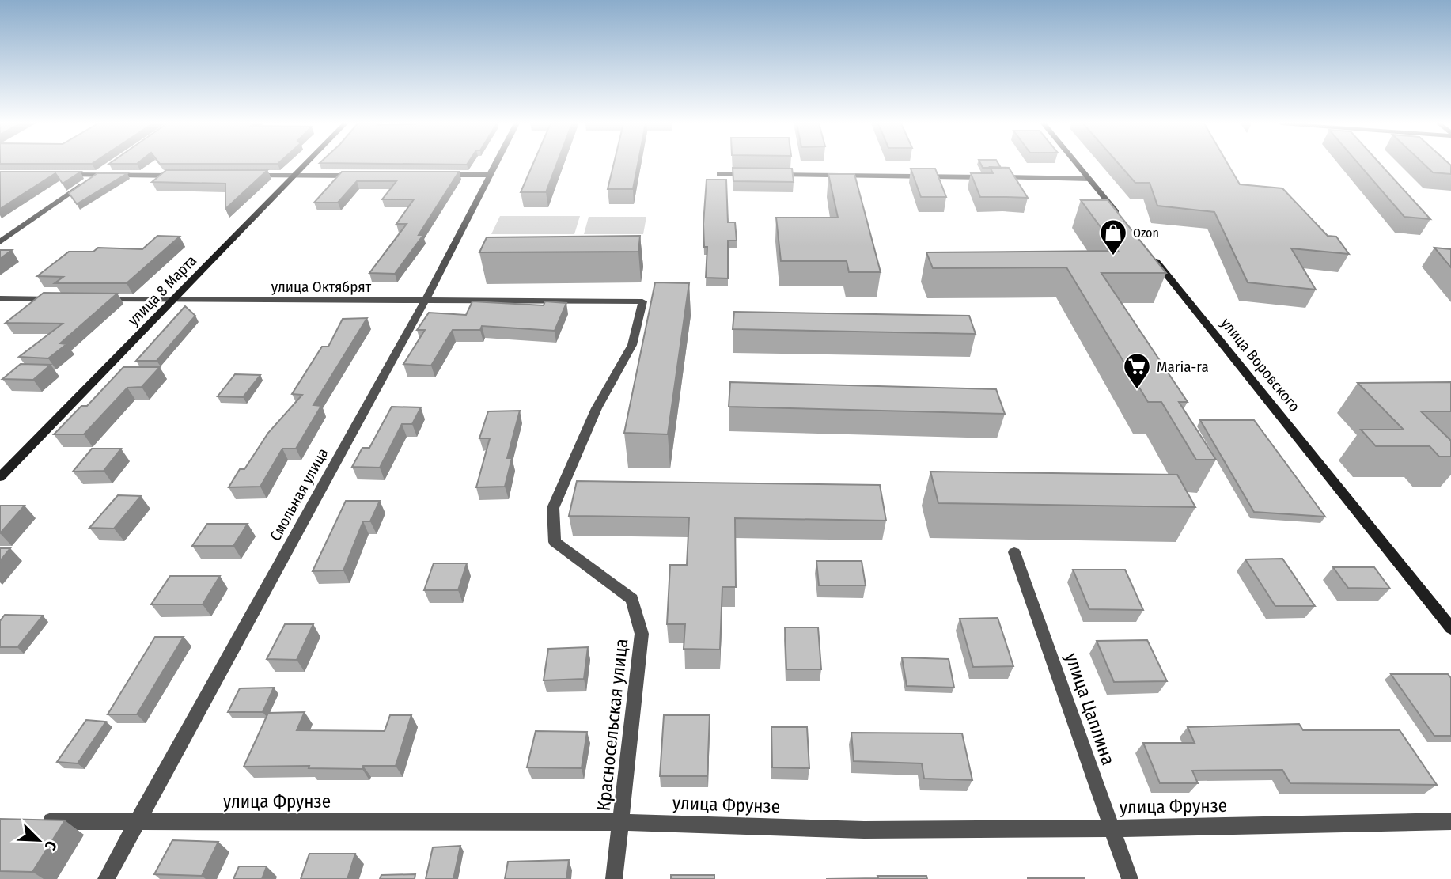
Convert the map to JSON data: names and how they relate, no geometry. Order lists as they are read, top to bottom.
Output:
{
  "streets": {
    "main road": ["улица 8 Марта", "улица Воровского"],
    "street": [
      "улица Октябрят",
      "Смольная улица",
      "улица Цаплина",
      "Красносельская улица",
      "улица Фрунзе"
    ]
  },
  "crossings": [
    ["улица Октябрят", "улица 8 Марта"],
    ["улица Октябрят", "Смольная улица"],
    ["улица Октябрят", "Красносельская улица"],
    ["Смольная улица", "улица Фрунзе"],
    ["улица Цаплина", "улица Фрунзе"],
    ["Красносельская улица", "улица Фрунзе"]
  ],
  "places": {
    "shop": ["Ozon"],
    "supermarket": ["Maria-ra"]
  },
  "north": "bottom right"
}
